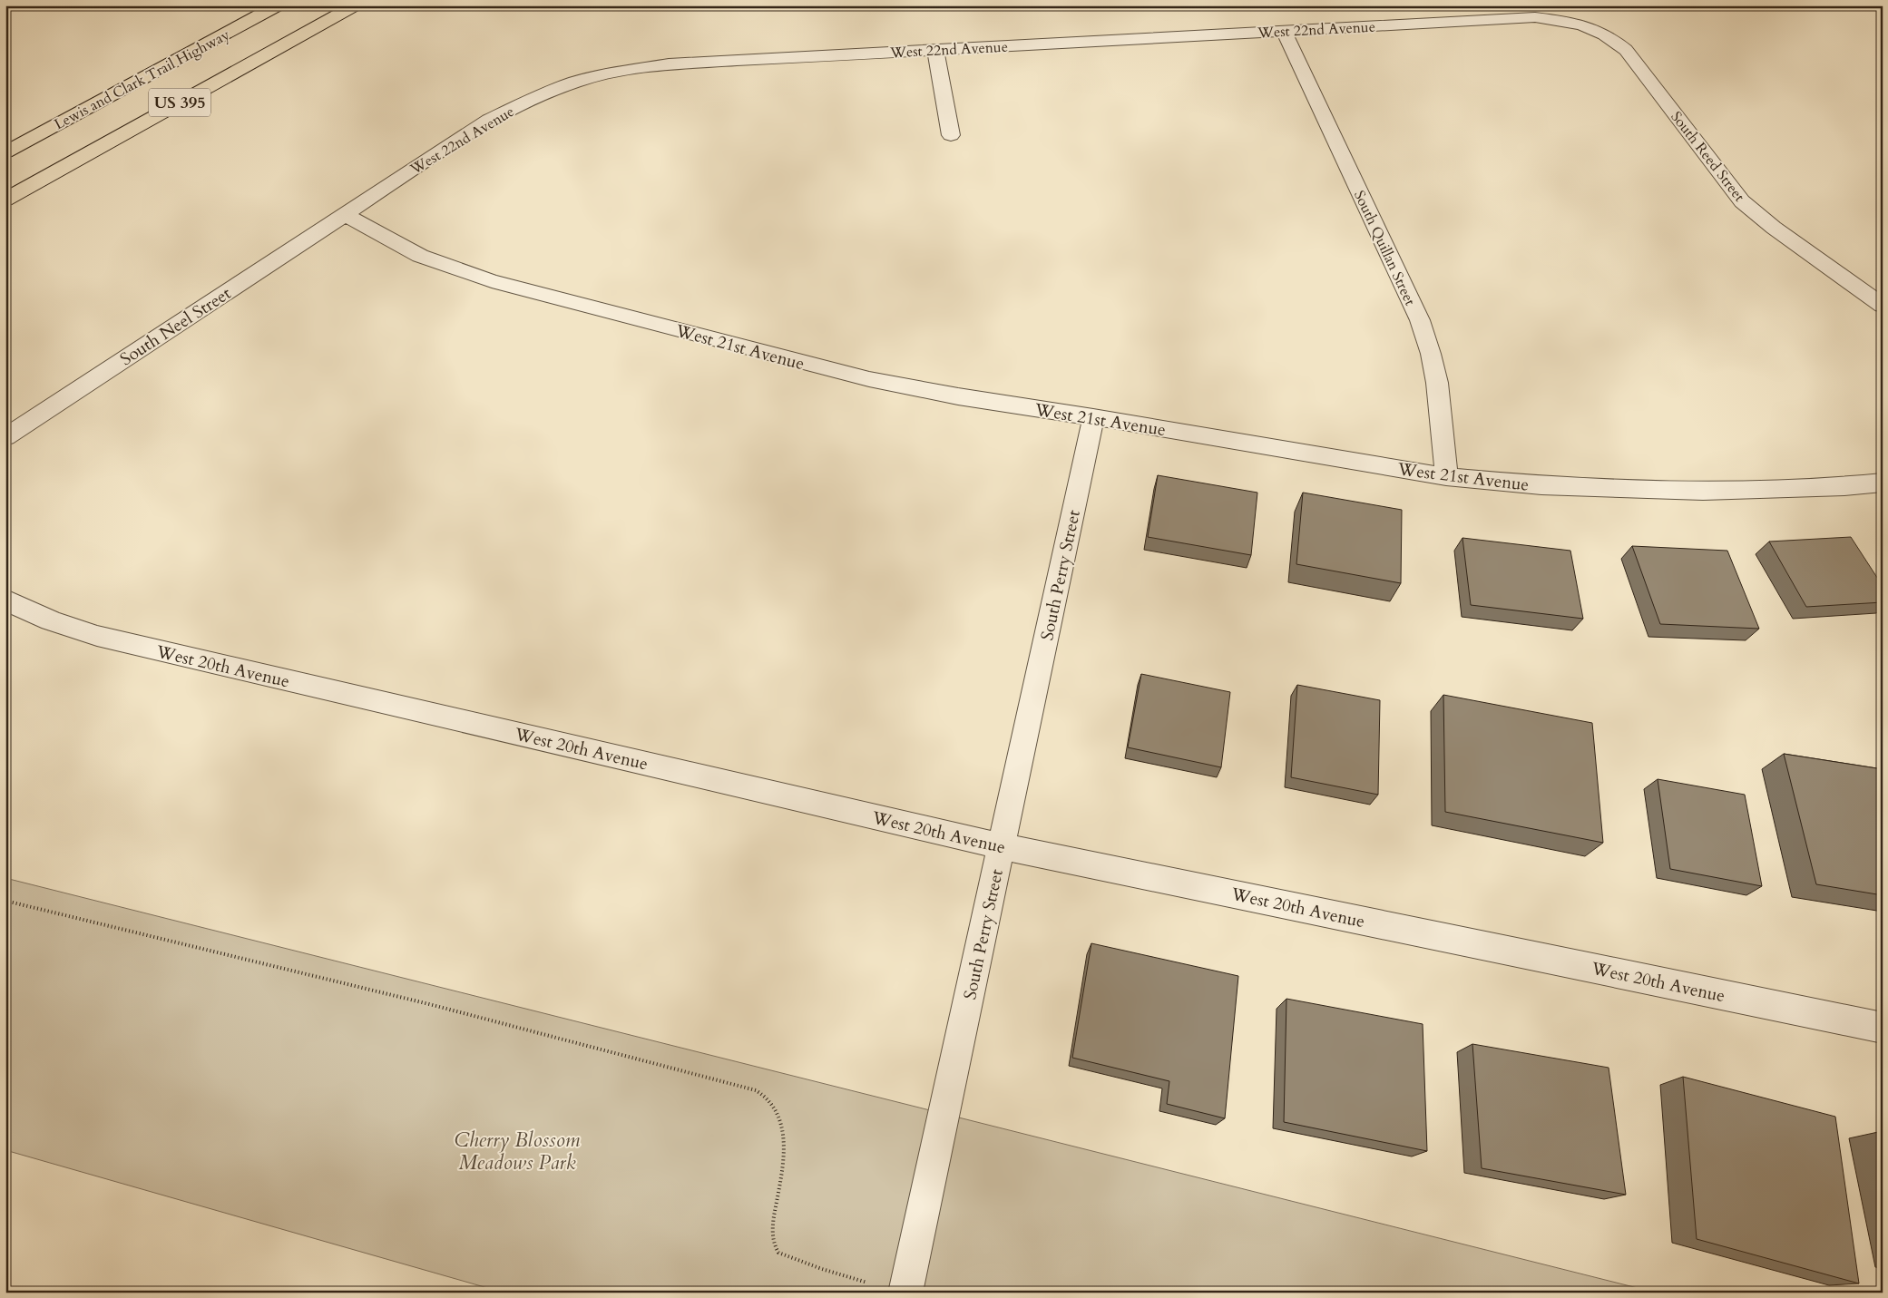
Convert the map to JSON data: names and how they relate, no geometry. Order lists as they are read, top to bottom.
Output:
{
  "streets": {
    "highway": ["Lewis and Clark Trail Highway", "US 395"],
    "street": [
      "West 22nd Avenue",
      "South Reed Street",
      "South Quillan Street",
      "South Neel Street",
      "West 21st Avenue",
      "South Perry Street",
      "West 20th Avenue"
    ]
  },
  "crossings": [
    ["West 22nd Avenue", "South Reed Street"],
    ["West 22nd Avenue", "South Quillan Street"],
    ["West 22nd Avenue", "South Neel Street"],
    ["West 22nd Avenue", "West 21st Avenue"],
    ["South Quillan Street", "West 21st Avenue"],
    ["South Neel Street", "West 21st Avenue"],
    ["West 21st Avenue", "South Perry Street"],
    ["South Perry Street", "West 20th Avenue"]
  ],
  "parks": ["Cherry Blossom Meadows Park"]
}
